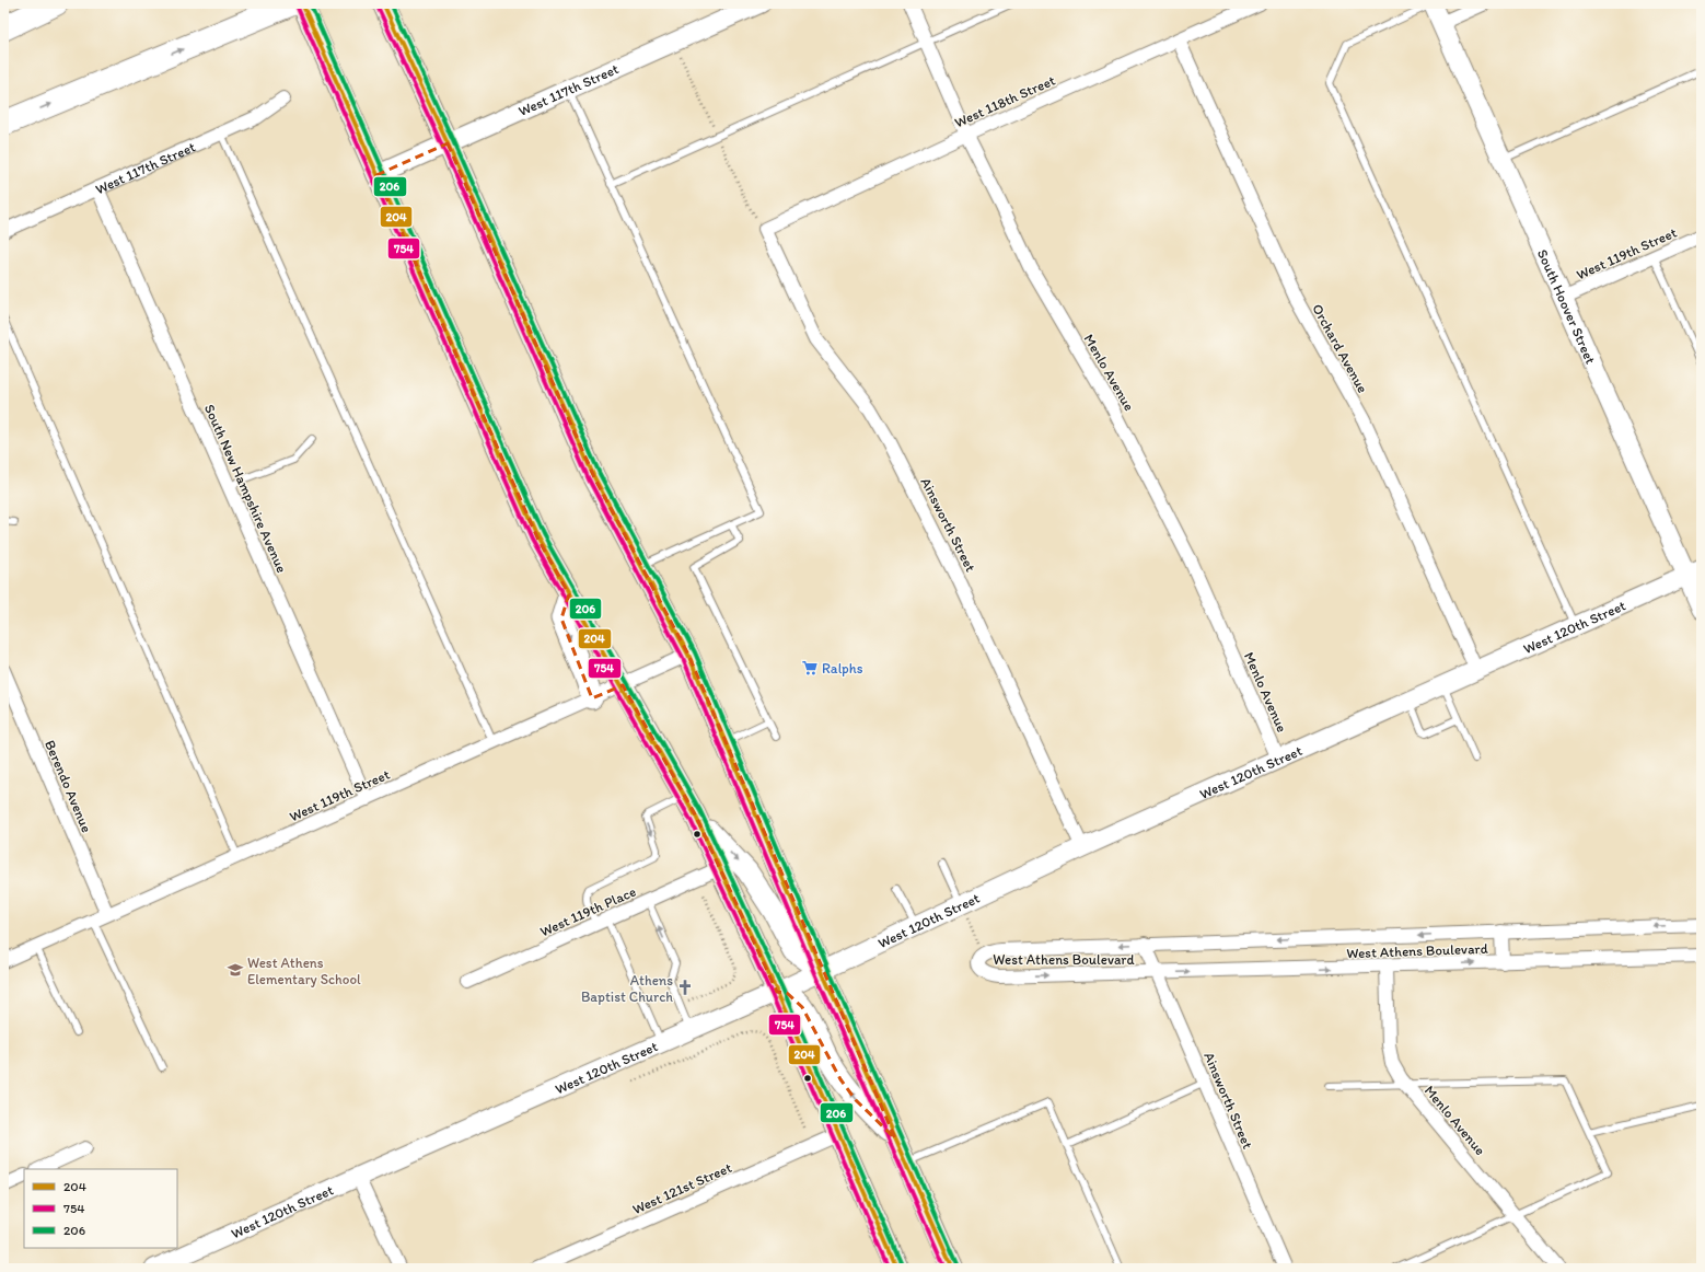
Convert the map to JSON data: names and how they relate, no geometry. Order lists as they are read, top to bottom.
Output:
{
  "streets": {
    "street": [
      "West 117th Street",
      "West 118th Street",
      "West 119th Street",
      "South Hoover Street",
      "Orchard Avenue",
      "Menlo Avenue",
      "South New Hampshire Avenue",
      "Ainsworth Street",
      "West 120th Street",
      "Berendo Avenue",
      "West 119th Place",
      "West Athens Boulevard",
      "West 121st Street"
    ]
  },
  "crossings": [
    ["West 117th Street", "South New Hampshire Avenue"],
    ["West 118th Street", "Orchard Avenue"],
    ["West 118th Street", "Menlo Avenue"],
    ["West 118th Street", "Ainsworth Street"],
    ["West 119th Street", "South Hoover Street"],
    ["West 119th Street", "South New Hampshire Avenue"],
    ["West 119th Street", "Berendo Avenue"],
    ["South Hoover Street", "West 120th Street"],
    ["Orchard Avenue", "West 120th Street"],
    ["Menlo Avenue", "West 120th Street"],
    ["Menlo Avenue", "West Athens Boulevard"],
    ["Ainsworth Street", "West 120th Street"],
    ["Ainsworth Street", "West Athens Boulevard"]
  ],
  "places": {
    "supermarket": ["Ralphs"],
    "school or university": ["West Athens Elementary School"],
    "church": ["Athens Baptist Church"]
  },
  "lines": ["transit line 204", "transit line 206", "transit line 754"],
  "legend": ["204", "754", "206"]
}
